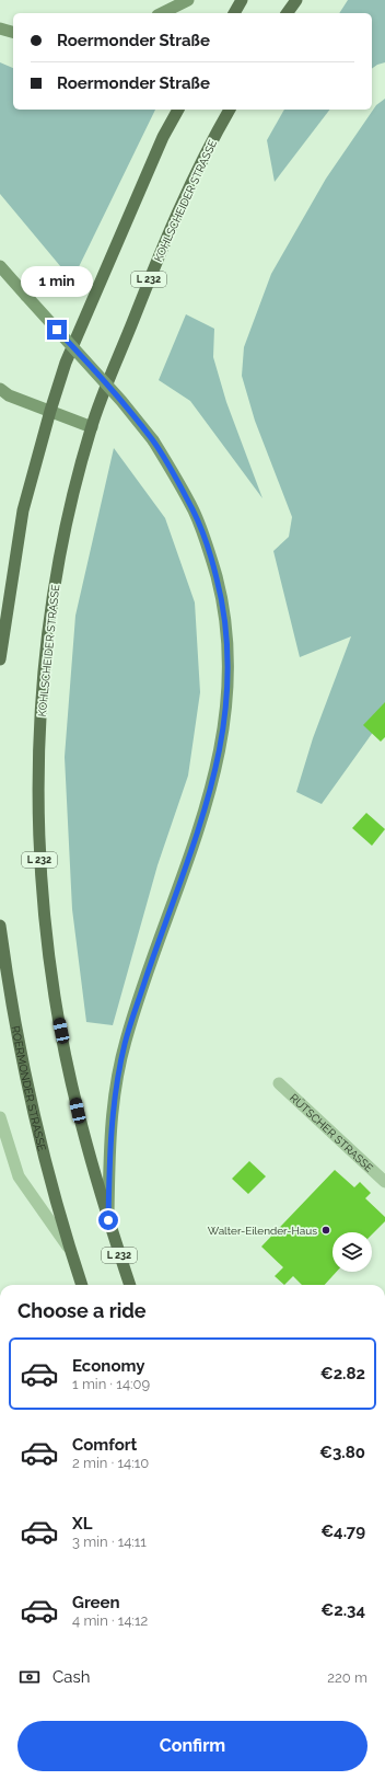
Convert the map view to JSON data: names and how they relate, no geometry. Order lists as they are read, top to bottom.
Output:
{
  "streets": {
    "main road": ["KOHLSCHEIDER STRASSE", "L 232", "ROERMONDER STRASSE"],
    "street": ["RÜTSCHER STRASSE"]
  },
  "crossings": [
    ["KOHLSCHEIDER STRASSE", "L 232"]
  ],
  "places": ["Walter-Eilender-Haus"],
  "page": {
    "banner": ["Roermonder Straße", "Roermonder Straße"],
    "bubble": "1 min",
    "heading": "Choose a ride",
    "list": [
      {
        "name": "Economy",
        "note": "1 min · 14:09",
        "value": "€2.82"
      },
      {
        "name": "Comfort",
        "note": "2 min · 14:10",
        "value": "€3.80"
      },
      {
        "name": "XL",
        "note": "3 min · 14:11",
        "value": "€4.79"
      },
      {
        "name": "Green",
        "note": "4 min · 14:12",
        "value": "€2.34"
      }
    ],
    "pay": ["Cash", "220 m"],
    "buttons": "Confirm"
  }
}
